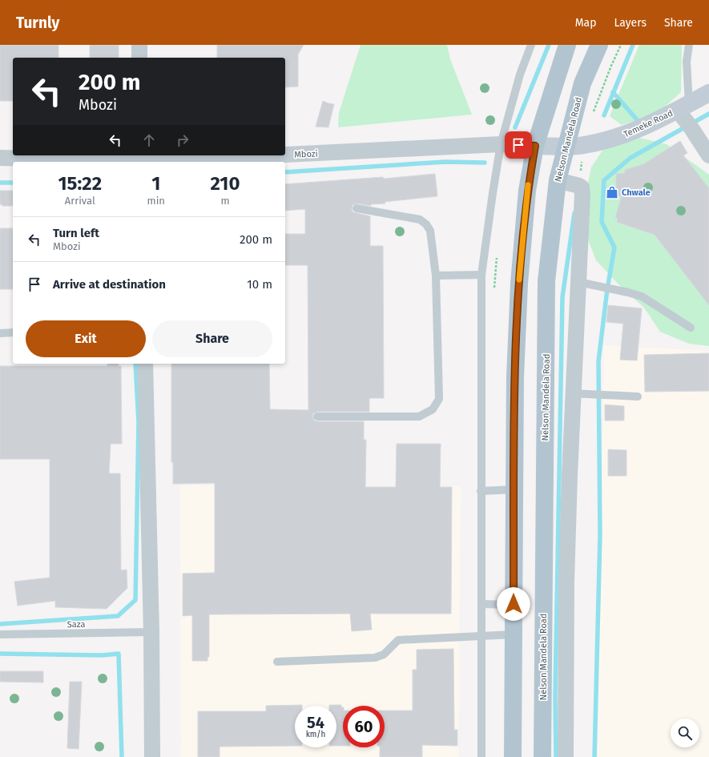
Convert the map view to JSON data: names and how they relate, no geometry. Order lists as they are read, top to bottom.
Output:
{
  "streets": {
    "main road": ["Nelson Mandela Road"],
    "street": ["Temeke Road", "Mbozi"],
    "lane": ["Saza"]
  },
  "crossings": [
    ["Temeke Road", "Nelson Mandela Road"],
    ["Temeke Road", "Mbozi"]
  ],
  "places": {
    "shop": ["Chwale"]
  },
  "page": {
    "header": "Turnly",
    "nav": ["Map", "Layers", "Share"],
    "turn": ["200 m", "Mbozi"],
    "eta": [
      "15:22",
      "Arrival",
      "1",
      "min",
      "210",
      "m"
    ],
    "list": [
      {
        "name": "Turn left",
        "note": "Mbozi",
        "value": "200 m"
      },
      {
        "name": "Arrive at destination",
        "value": "10 m"
      }
    ],
    "buttons": ["Exit", "Share"],
    "speed": "54 km/h",
    "limit": "60"
  }
}
